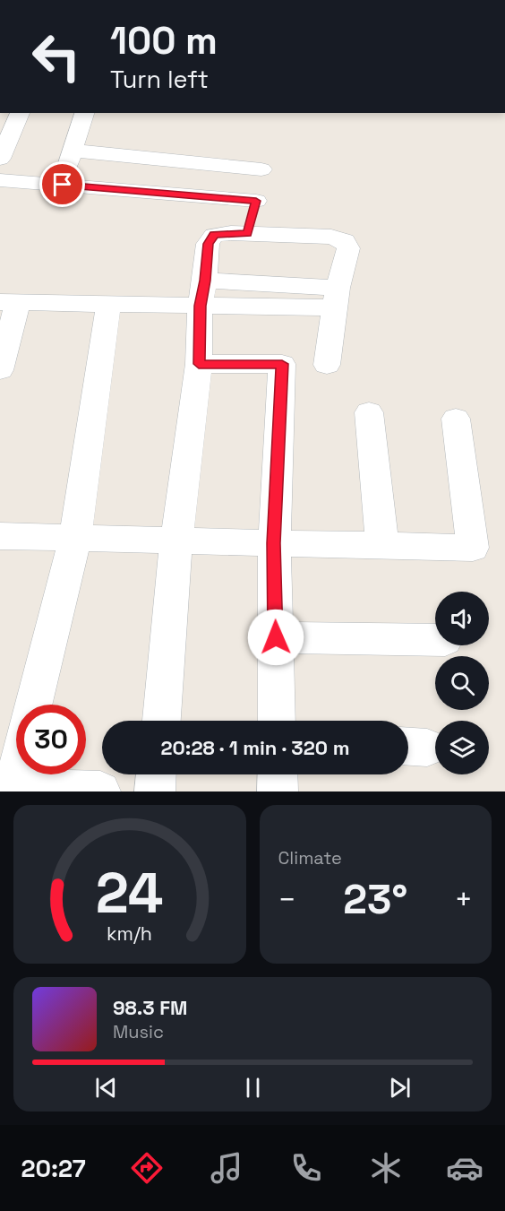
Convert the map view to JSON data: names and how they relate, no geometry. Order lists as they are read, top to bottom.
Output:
{
  "page": {
    "turn": ["100 m", "Turn left"],
    "limit": "30",
    "trip": "20:28 · 1 min · 320 m",
    "tile": "Climate",
    "heat": ["−", "23°", "+"],
    "song": ["98.3 FM", "Music"],
    "tabs": "20:27",
    "gauge": ["24", "km/h"]
  }
}
